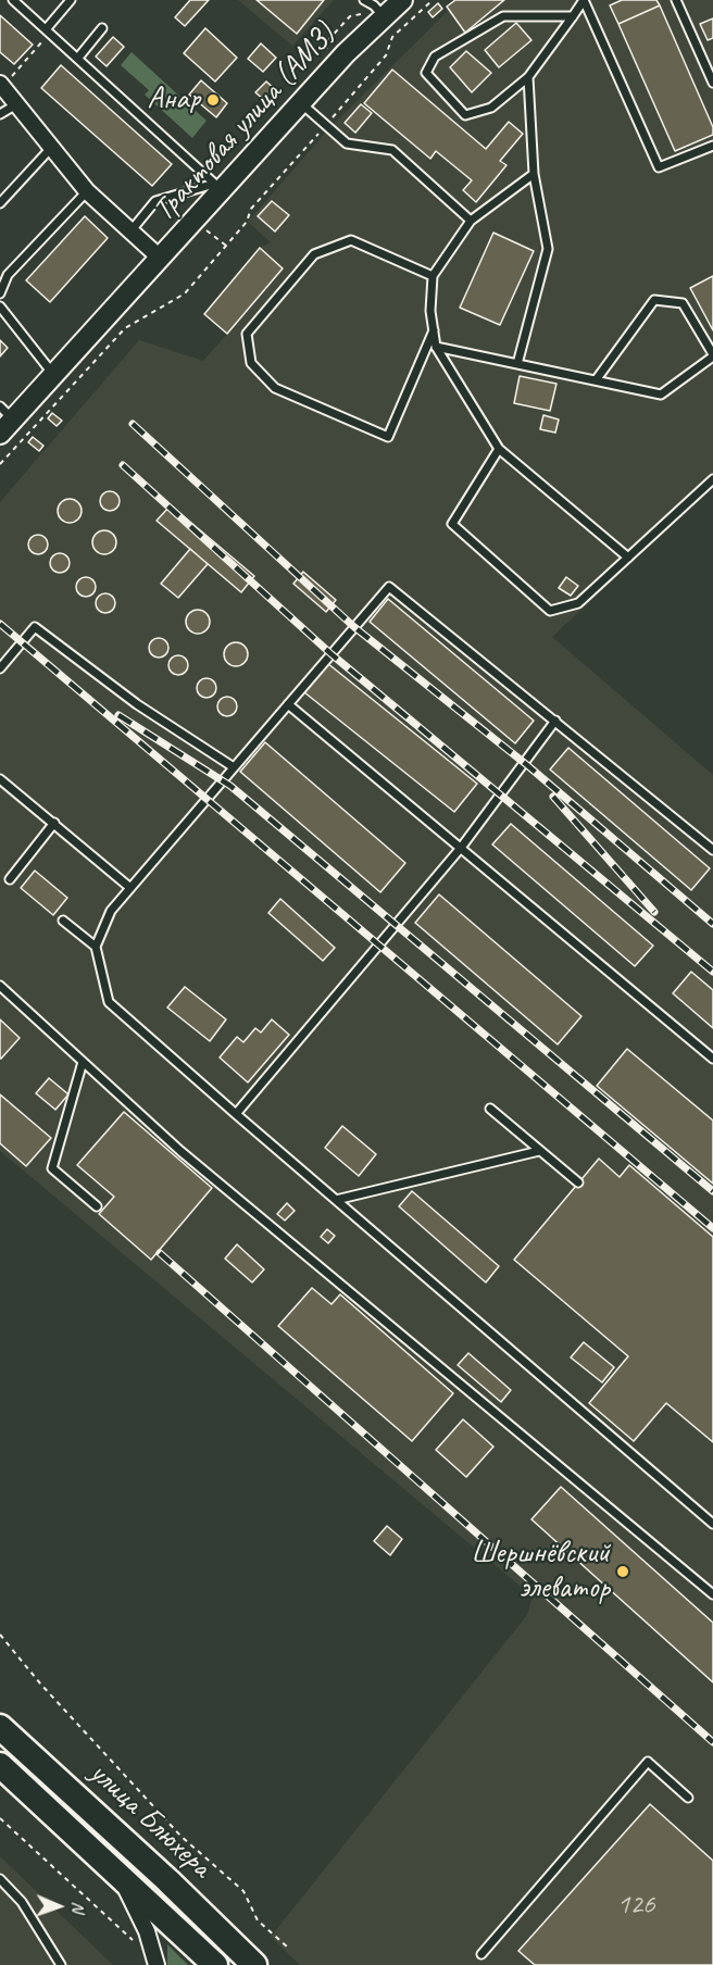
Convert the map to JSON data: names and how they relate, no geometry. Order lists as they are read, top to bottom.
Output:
{
  "streets": {
    "main road": ["улица Блюхера"],
    "street": ["Трактовая улица (АМЗ)"]
  },
  "places": ["Анар", "Шершнёвский элеватор"],
  "house_numbers": ["126"],
  "north": "right"
}
